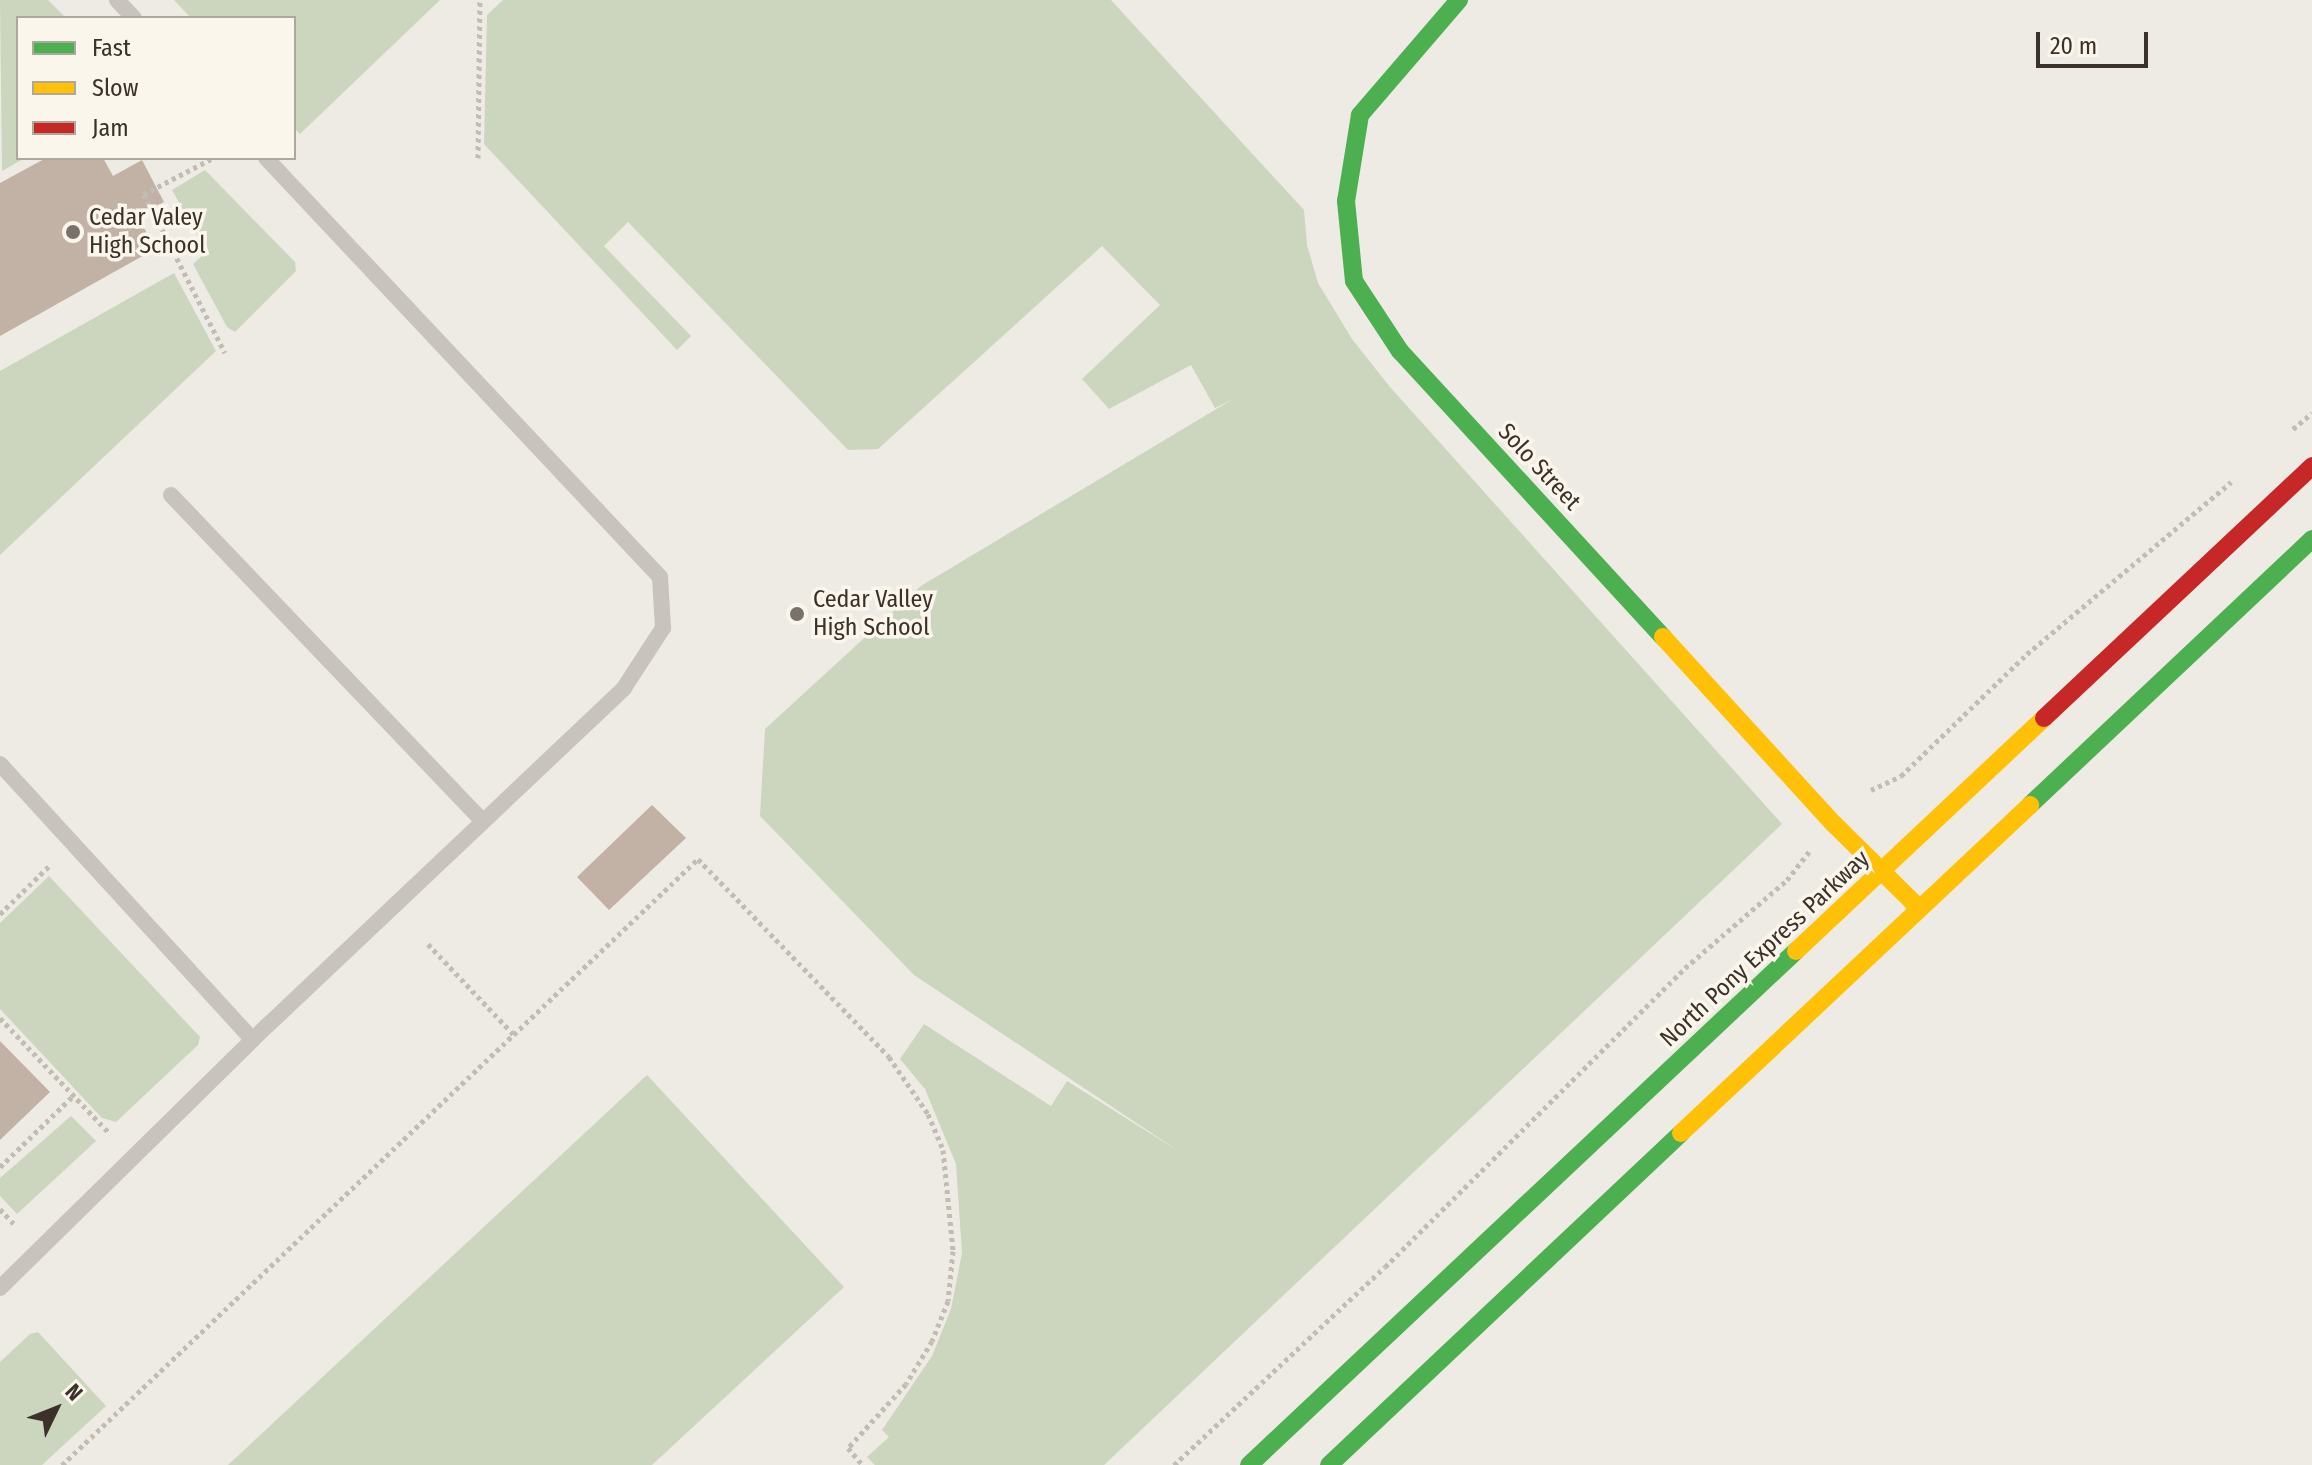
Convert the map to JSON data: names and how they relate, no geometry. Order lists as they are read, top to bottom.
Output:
{
  "streets": {
    "main road": ["Solo Street", "North Pony Express Parkway"]
  },
  "crossings": [
    ["Solo Street", "North Pony Express Parkway"]
  ],
  "places": ["Cedar Valey High School", "Cedar Valley High School"],
  "legend": ["Fast", "Slow", "Jam"],
  "scale_bar": "20 m",
  "north": "top right"
}
